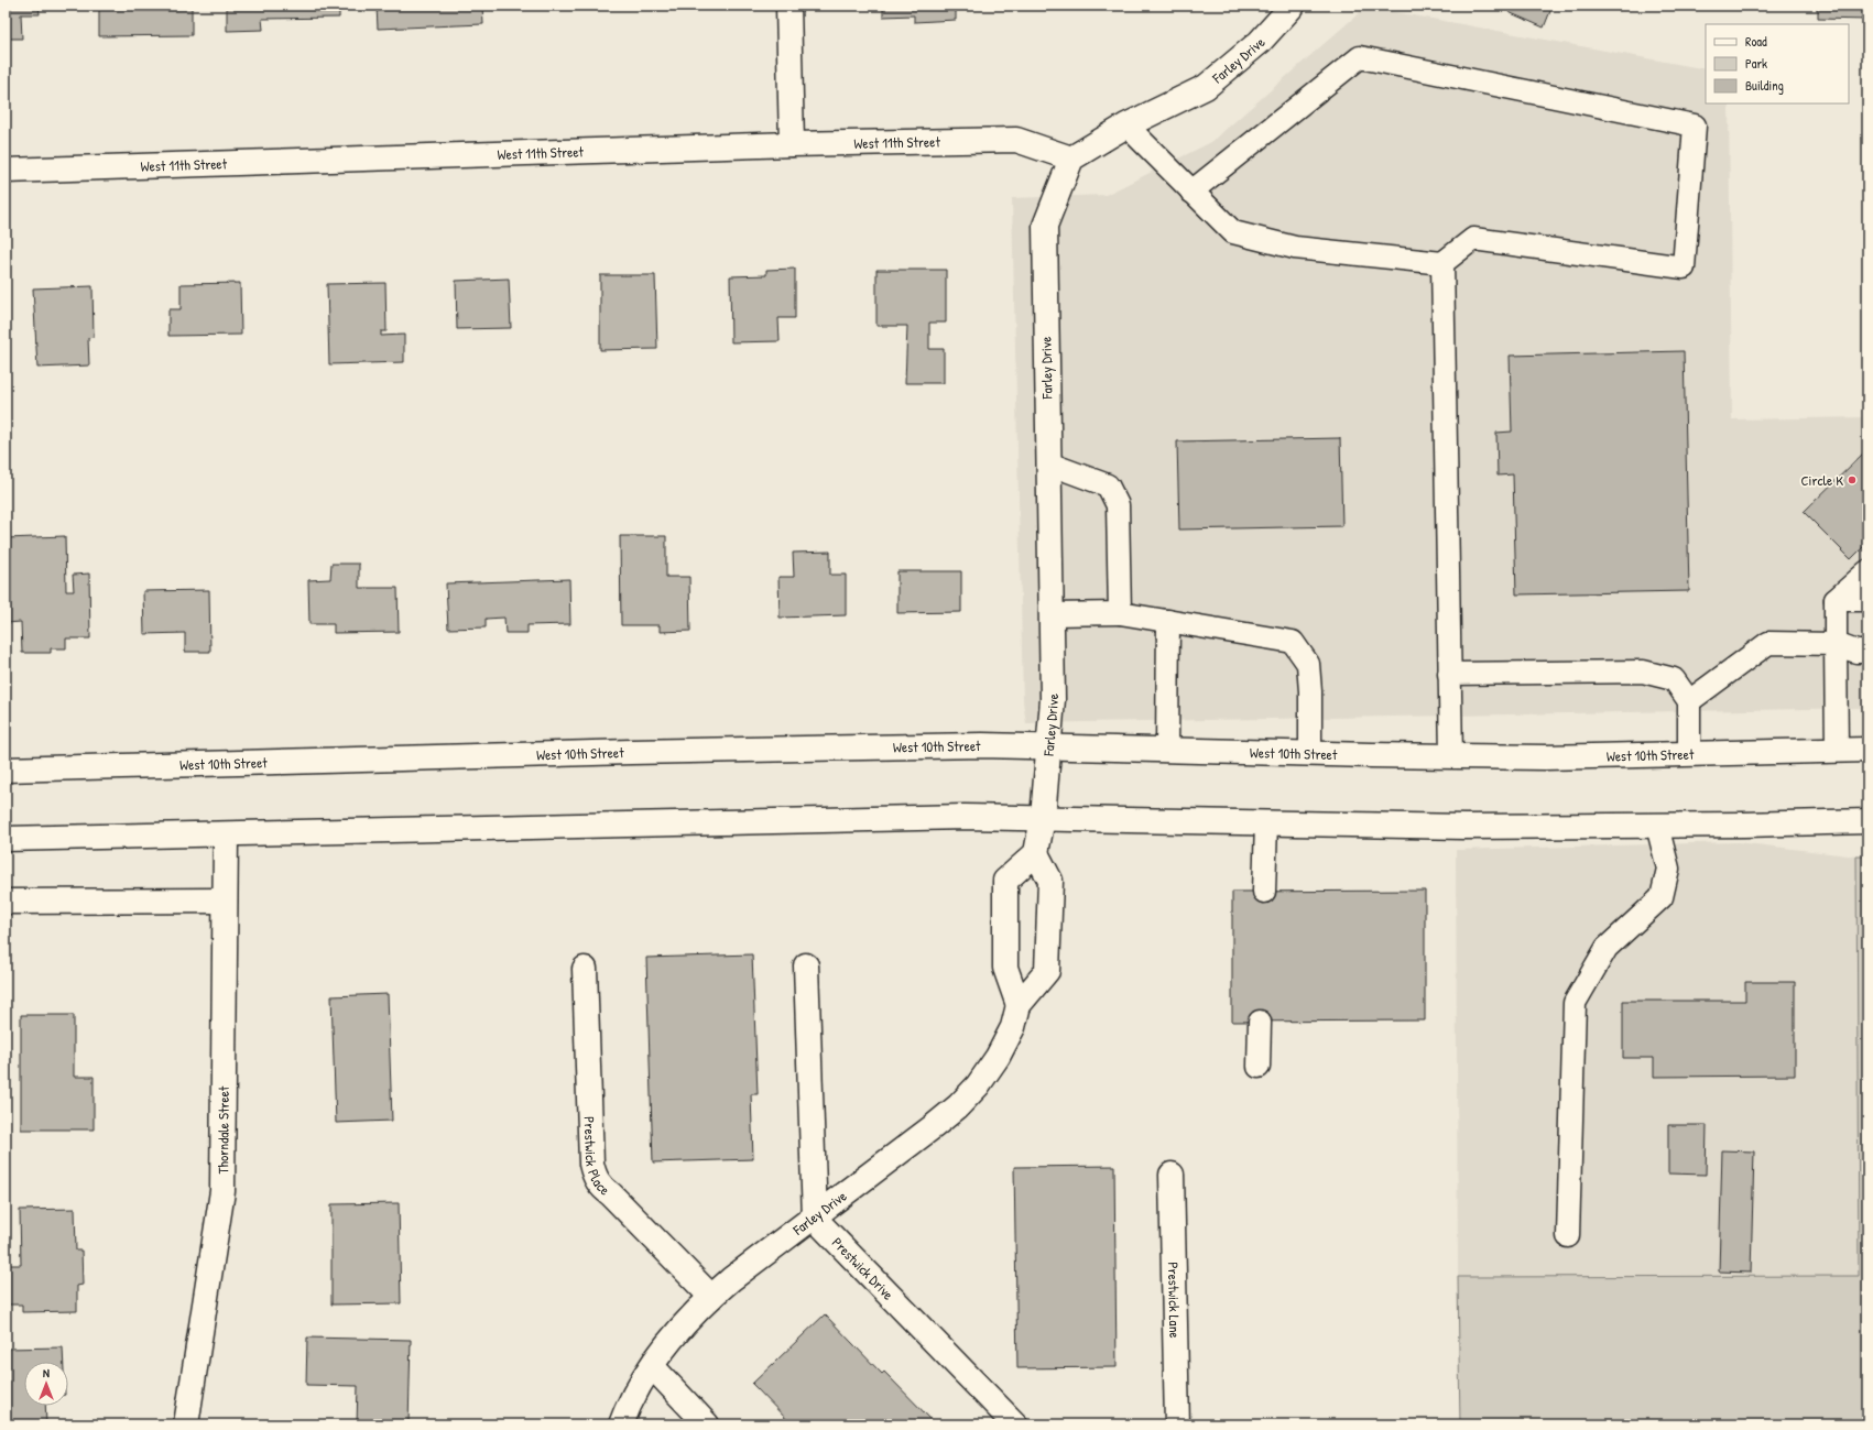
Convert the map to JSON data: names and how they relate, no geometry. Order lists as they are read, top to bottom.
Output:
{
  "streets": {
    "street": [
      "Farley Drive",
      "West 11th Street",
      "West 10th Street",
      "Thorndale Street",
      "Prestwick Place",
      "Prestwick Drive",
      "Prestwick Lane"
    ]
  },
  "crossings": [
    ["Farley Drive", "West 11th Street"],
    ["Farley Drive", "West 10th Street"],
    ["Farley Drive", "Prestwick Place"],
    ["Farley Drive", "Prestwick Drive"]
  ],
  "places": ["Circle K"],
  "legend": ["Road", "Park", "Building"],
  "north": "top"
}
